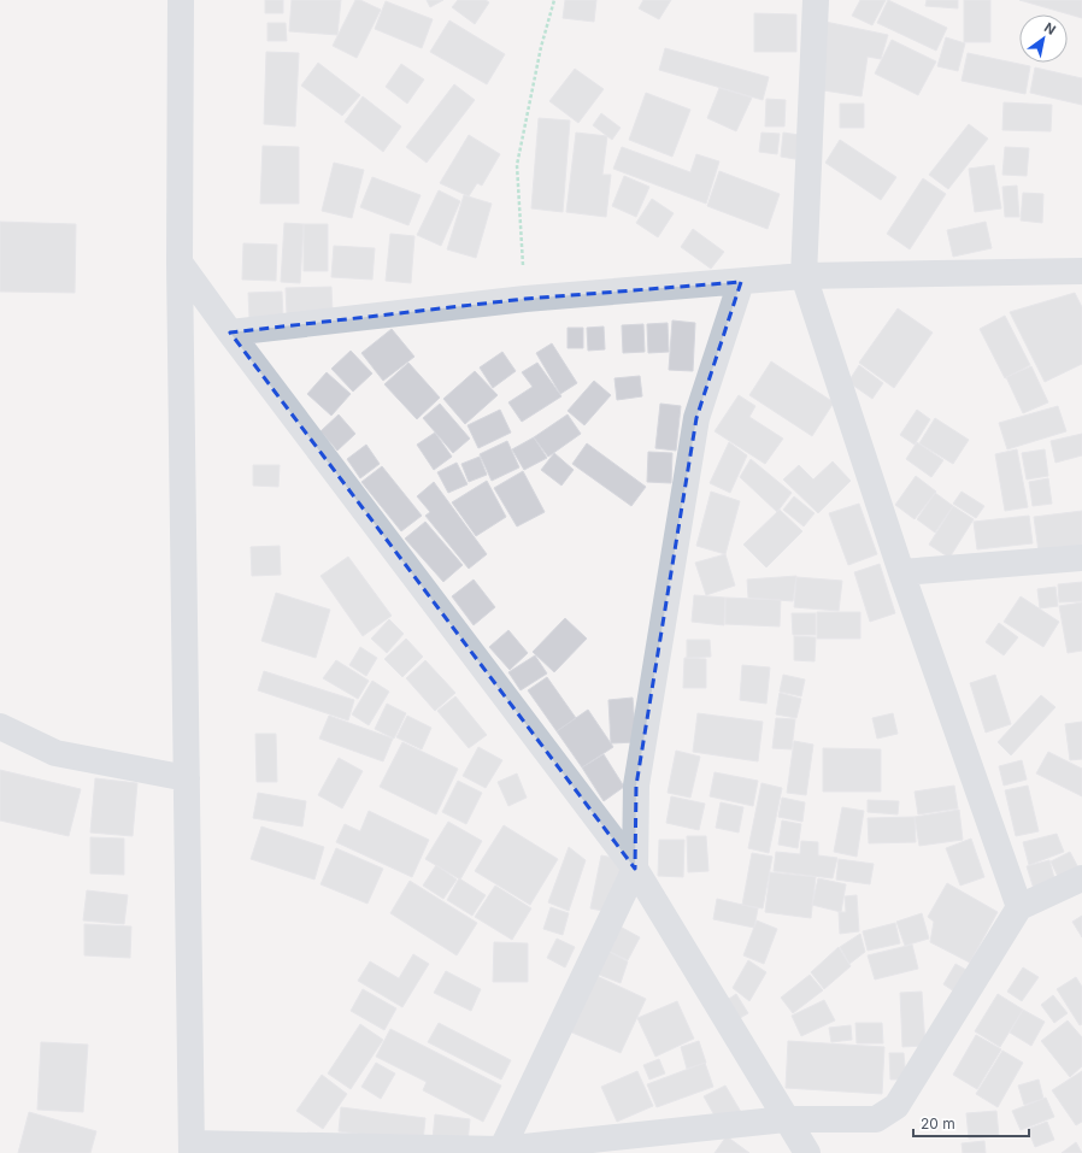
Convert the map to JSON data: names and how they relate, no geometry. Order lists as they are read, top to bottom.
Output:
{
  "scale_bar": "20 m",
  "north": "top right"
}
